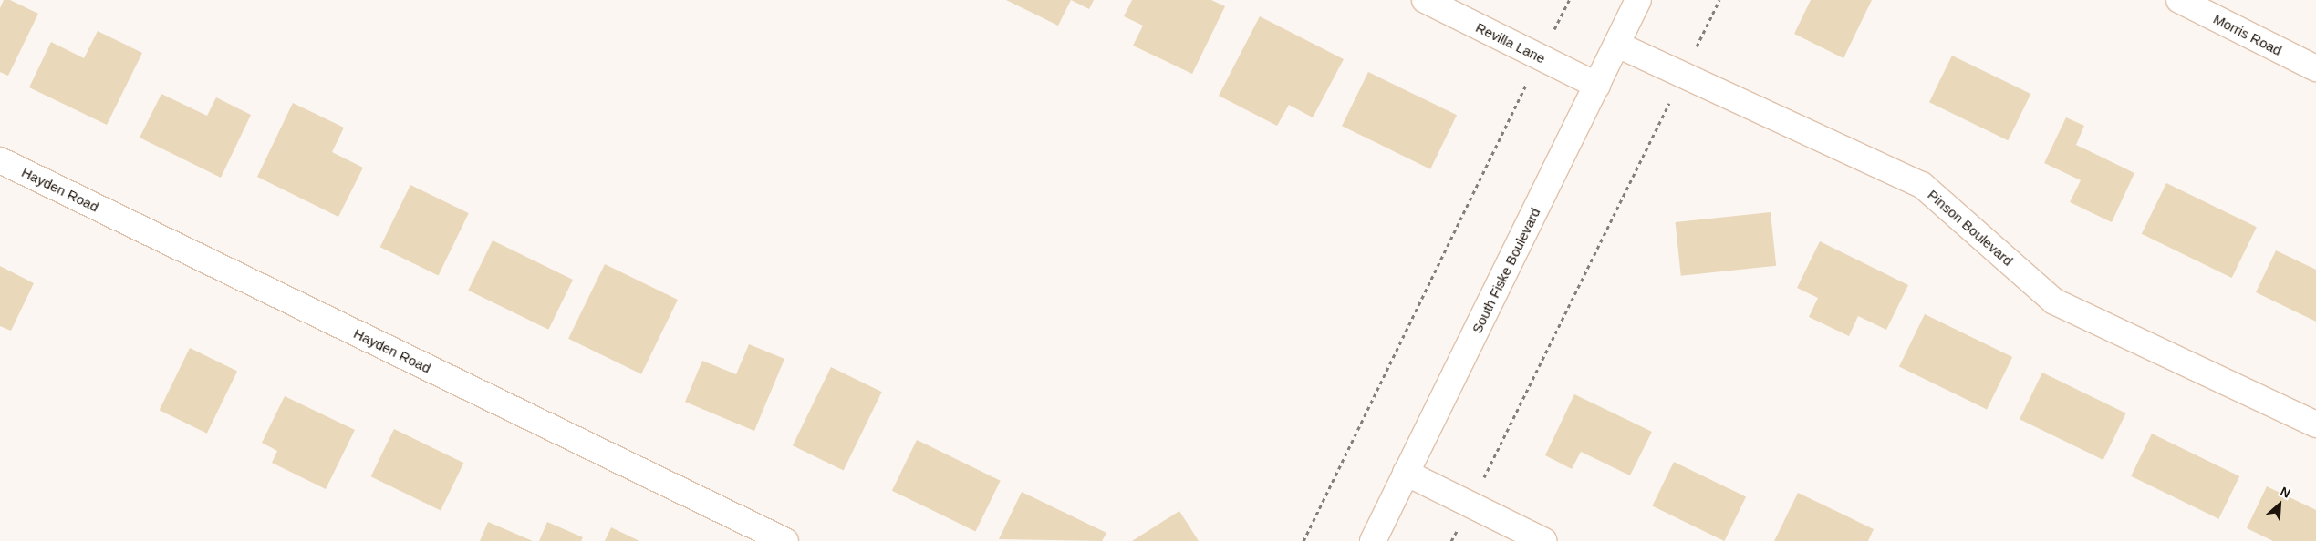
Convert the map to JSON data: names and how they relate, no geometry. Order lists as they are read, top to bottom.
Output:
{
  "streets": {
    "street": [
      "Morris Road",
      "Revilla Lane",
      "Hayden Road",
      "Pinson Boulevard",
      "South Fiske Boulevard"
    ]
  },
  "crossings": [
    ["Revilla Lane", "South Fiske Boulevard"],
    ["Pinson Boulevard", "South Fiske Boulevard"]
  ],
  "north": "top right"
}
